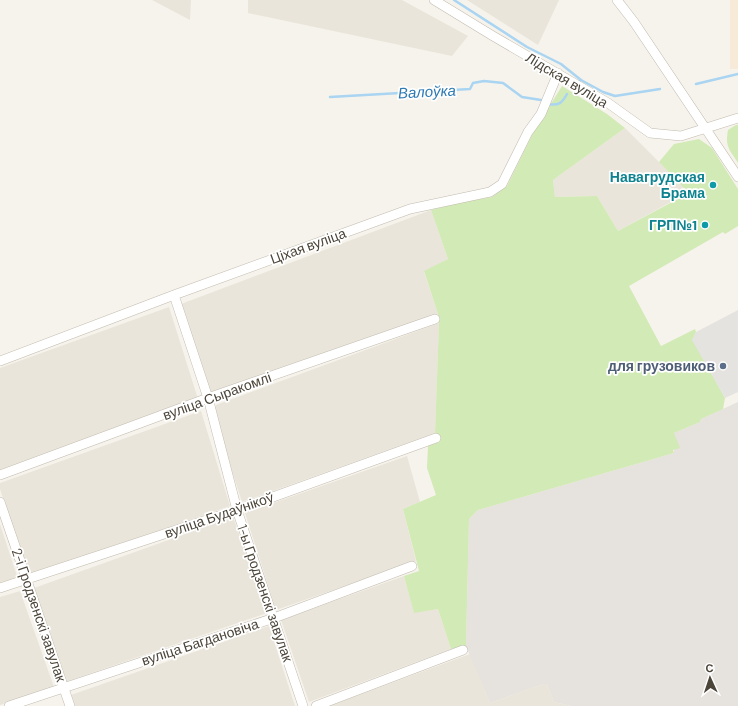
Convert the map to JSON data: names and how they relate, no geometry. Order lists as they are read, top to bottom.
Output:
{
  "streets": {
    "street": [
      "Лідская вуліца",
      "Ціхая вуліца",
      "вуліца Сыракомлі",
      "вуліца Будаўнікоў",
      "1-ы Гродзенскі завулак",
      "2-і Гродзенскі завулак",
      "вуліца Багдановіча"
    ]
  },
  "crossings": [
    ["Лідская вуліца", "Ціхая вуліца"],
    ["Ціхая вуліца", "1-ы Гродзенскі завулак"],
    ["вуліца Сыракомлі", "1-ы Гродзенскі завулак"],
    ["вуліца Будаўнікоў", "1-ы Гродзенскі завулак"],
    ["вуліца Будаўнікоў", "2-і Гродзенскі завулак"],
    ["1-ы Гродзенскі завулак", "вуліца Багдановіча"],
    ["2-і Гродзенскі завулак", "вуліца Багдановіча"]
  ],
  "water": ["Валоўка"],
  "places": ["Навагрудская Брама", "ГРП№1", "для грузовиков"],
  "north": "top"
}
